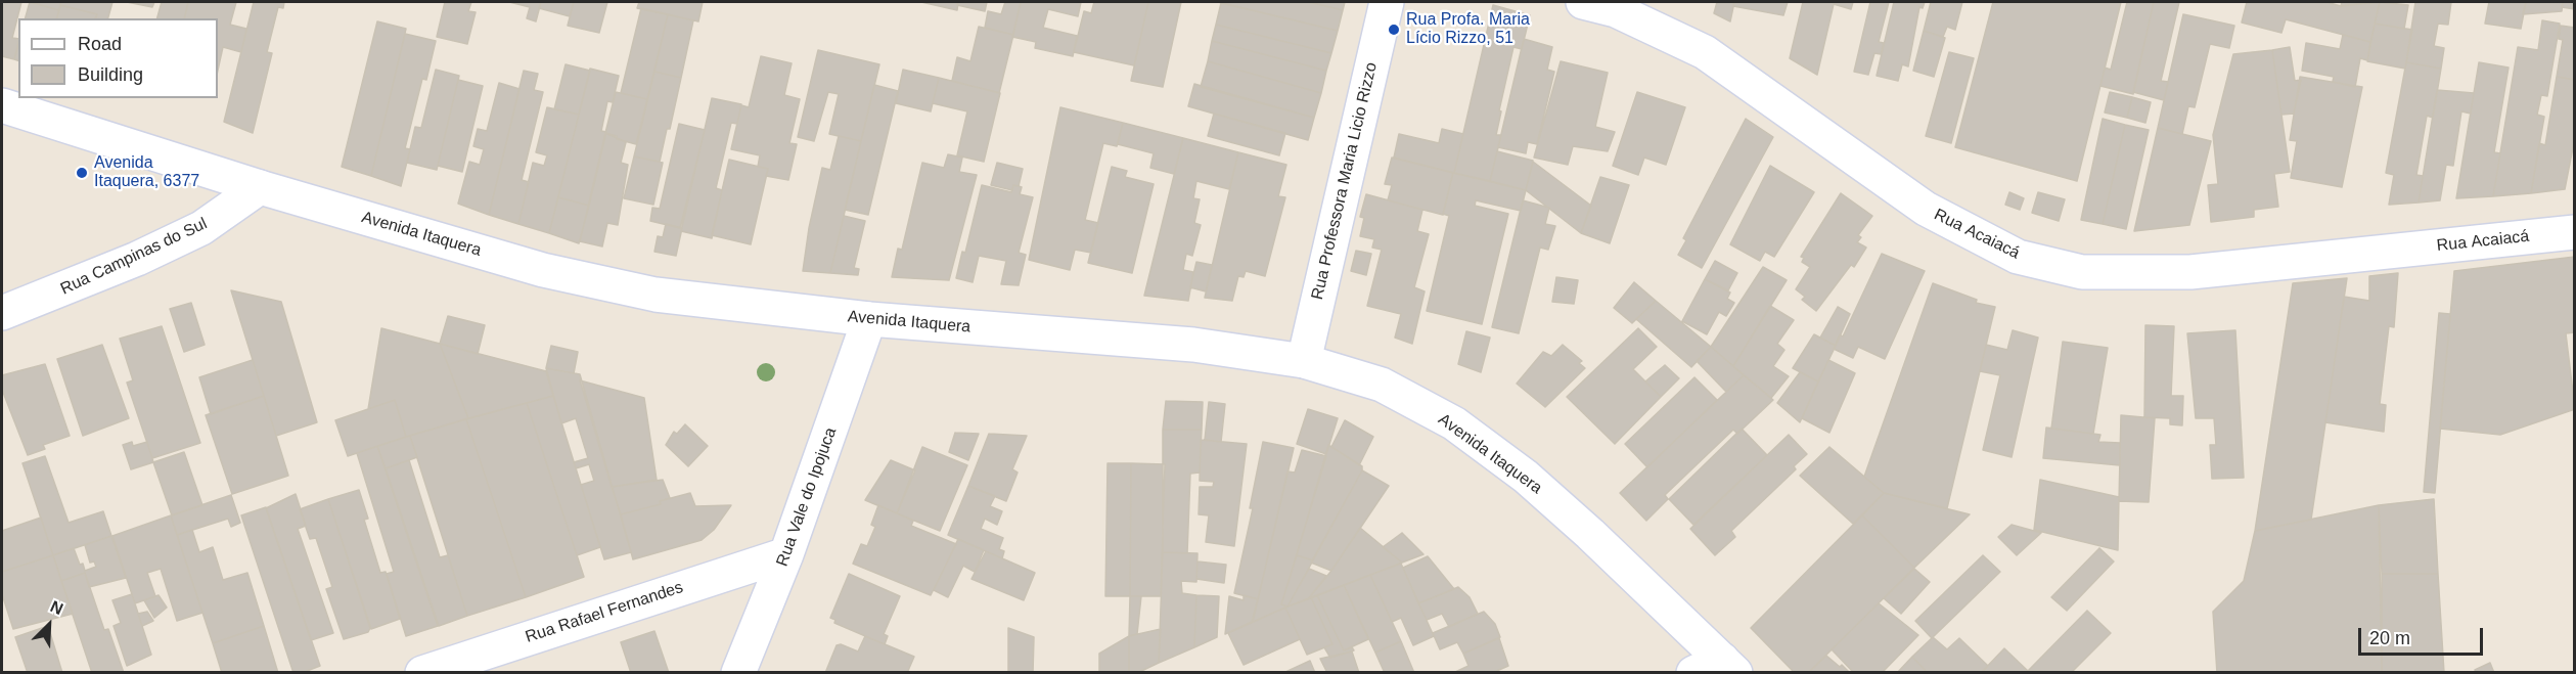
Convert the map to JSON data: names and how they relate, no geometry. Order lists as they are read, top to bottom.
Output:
{
  "streets": {
    "street": [
      "Rua Professora Maria Licio Rizzo",
      "Avenida Itaquera",
      "Rua Acaiacá",
      "Rua Campinas do Sul",
      "Rua Vale do Ipojuca",
      "Rua Rafael Fernandes"
    ]
  },
  "crossings": [
    ["Rua Professora Maria Licio Rizzo", "Avenida Itaquera"],
    ["Avenida Itaquera", "Rua Campinas do Sul"],
    ["Avenida Itaquera", "Rua Vale do Ipojuca"],
    ["Rua Vale do Ipojuca", "Rua Rafael Fernandes"]
  ],
  "places": ["Rua Profa. Maria Lício Rizzo, 51", "Avenida Itaquera, 6377"],
  "legend": ["Road", "Building"],
  "scale_bar": "20 m",
  "north": "top right"
}
